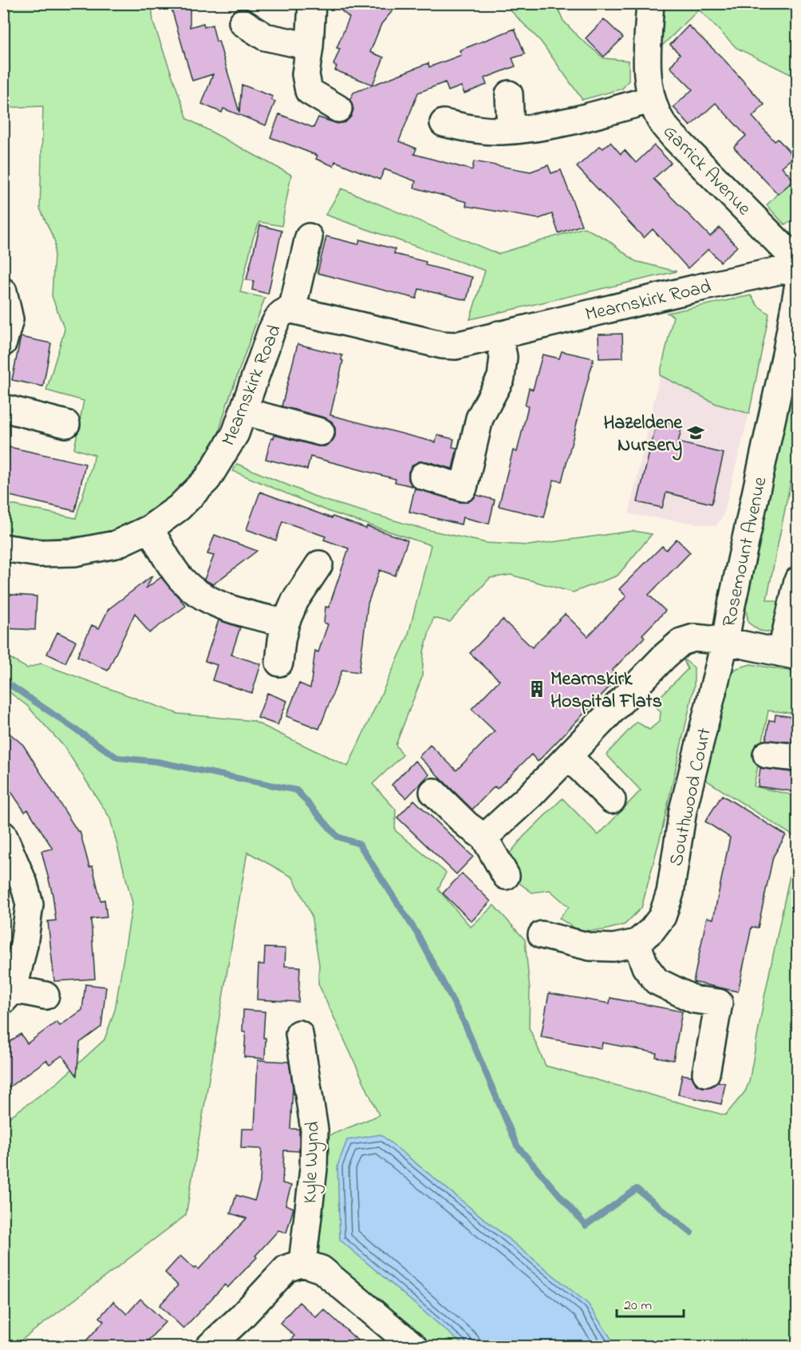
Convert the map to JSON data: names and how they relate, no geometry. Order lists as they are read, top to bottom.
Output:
{
  "streets": {
    "street": [
      "Garrick Avenue",
      "Mearnskirk Road",
      "Rosemount Avenue",
      "Southwood Court",
      "Kyle Wynd"
    ]
  },
  "crossings": [
    ["Rosemount Avenue", "Southwood Court"]
  ],
  "places": {
    "school or university": ["Hazeldene Nursery"],
    "building": ["Mearnskirk Hospital Flats"]
  },
  "scale_bar": "20 m"
}
